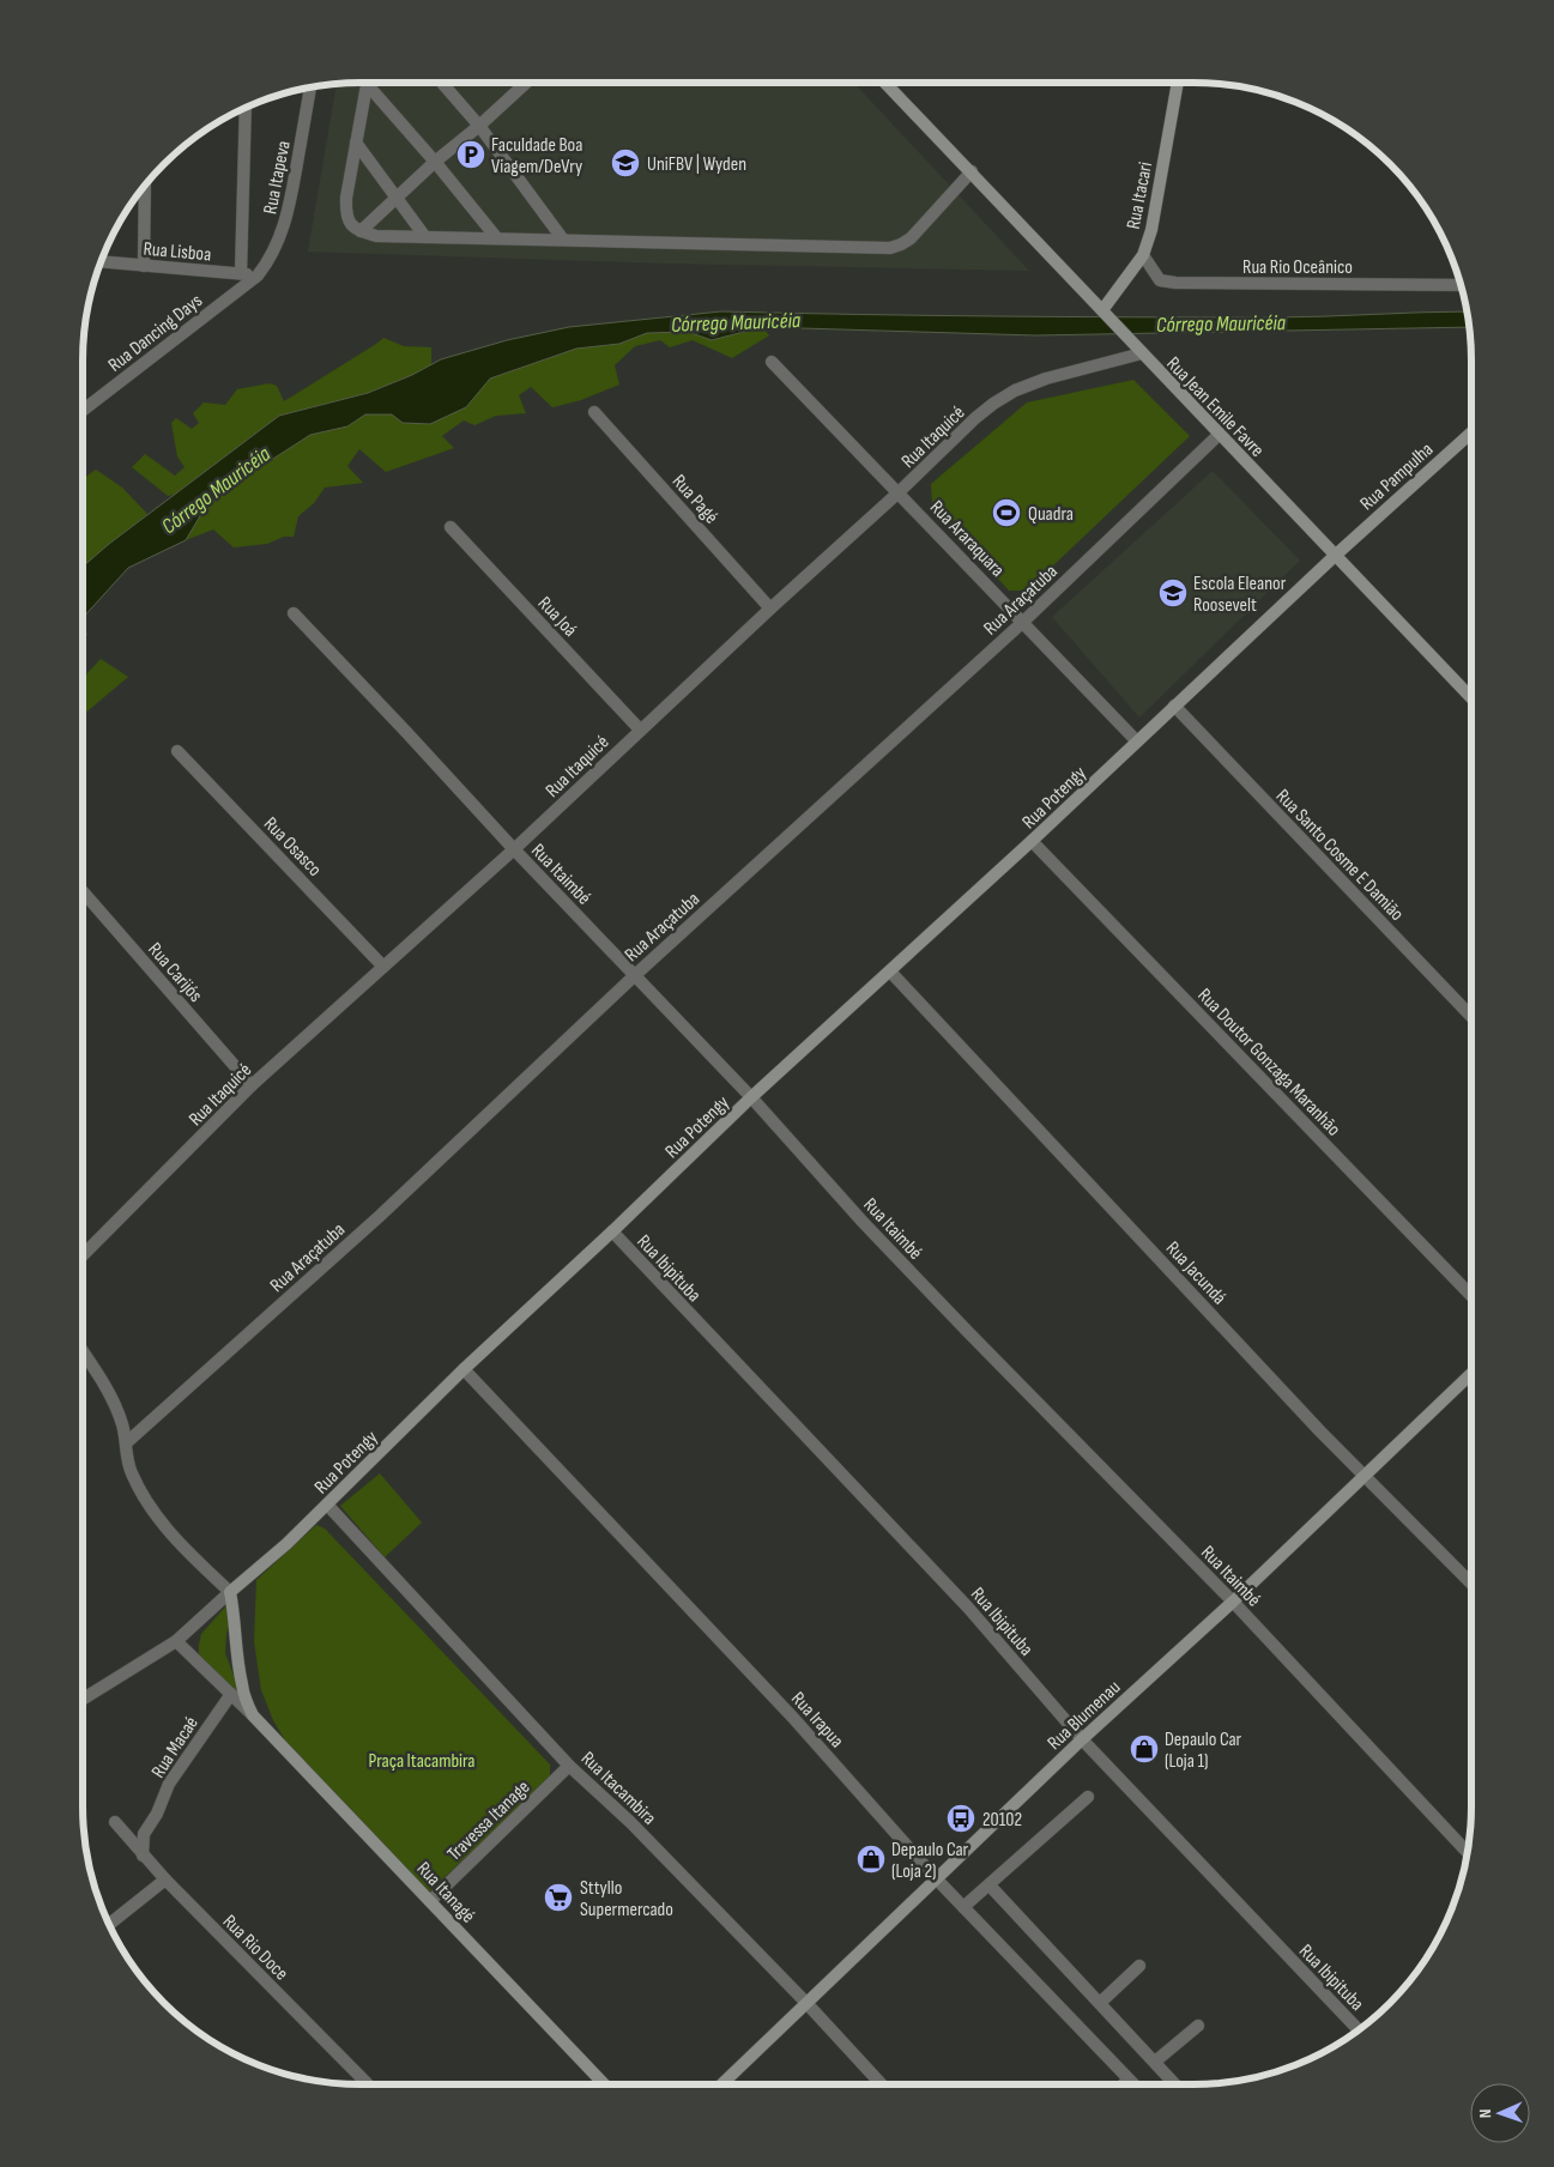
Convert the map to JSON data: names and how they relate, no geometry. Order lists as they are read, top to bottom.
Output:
{
  "streets": {
    "main road": [
      "Rua Itacari",
      "Rua Jean Emile Favre",
      "Rua Pampulha",
      "Rua Potengy",
      "Rua Blumenau",
      "Rua Itanagé"
    ],
    "street": [
      "Rua Itapeva",
      "Rua Lisboa",
      "Rua Rio Oceânico",
      "Rua Dancing Days",
      "Rua Itaquicé",
      "Rua Pagé",
      "Rua Araraquara",
      "Rua Araçatuba",
      "Rua Joá",
      "Rua Osasco",
      "Rua Santo Cosme E Damião",
      "Rua Itaimbé",
      "Rua Carijós",
      "Rua Doutor Gonzaga Maranhão",
      "Rua Ibipituba",
      "Rua Jacundá",
      "Rua Irapua",
      "Rua Macaé",
      "Rua Itacambira",
      "Travessa Itanage",
      "Rua Rio Doce"
    ]
  },
  "crossings": [
    ["Rua Itapeva", "Rua Lisboa"],
    ["Rua Itapeva", "Rua Dancing Days"],
    ["Rua Itacari", "Rua Rio Oceânico"],
    ["Rua Itacari", "Rua Jean Emile Favre"],
    ["Rua Lisboa", "Rua Dancing Days"],
    ["Rua Jean Emile Favre", "Rua Itaquicé"],
    ["Rua Jean Emile Favre", "Rua Pampulha"],
    ["Rua Jean Emile Favre", "Rua Araçatuba"],
    ["Rua Jean Emile Favre", "Rua Potengy"],
    ["Rua Itaquicé", "Rua Pagé"],
    ["Rua Itaquicé", "Rua Araraquara"],
    ["Rua Itaquicé", "Rua Joá"],
    ["Rua Itaquicé", "Rua Osasco"],
    ["Rua Itaquicé", "Rua Itaimbé"],
    ["Rua Itaquicé", "Rua Carijós"],
    ["Rua Pampulha", "Rua Potengy"],
    ["Rua Araraquara", "Rua Araçatuba"],
    ["Rua Araraquara", "Rua Potengy"],
    ["Rua Araçatuba", "Rua Itaimbé"],
    ["Rua Potengy", "Rua Santo Cosme E Damião"],
    ["Rua Potengy", "Rua Itaimbé"],
    ["Rua Potengy", "Rua Doutor Gonzaga Maranhão"],
    ["Rua Potengy", "Rua Ibipituba"],
    ["Rua Potengy", "Rua Jacundá"],
    ["Rua Potengy", "Rua Irapua"],
    ["Rua Potengy", "Rua Itacambira"],
    ["Rua Potengy", "Rua Itanagé"],
    ["Rua Itaimbé", "Rua Blumenau"],
    ["Rua Ibipituba", "Rua Blumenau"],
    ["Rua Jacundá", "Rua Blumenau"],
    ["Rua Blumenau", "Rua Irapua"],
    ["Rua Blumenau", "Rua Itacambira"],
    ["Rua Macaé", "Rua Itanagé"],
    ["Rua Macaé", "Rua Rio Doce"],
    ["Rua Itacambira", "Travessa Itanage"],
    ["Travessa Itanage", "Rua Itanagé"]
  ],
  "water": ["Córrego Mauricéia"],
  "parks": ["Praça Itacambira"],
  "places": {
    "parking": ["Faculdade Boa Viagem/DeVry"],
    "school or university": ["UniFBV | Wyden", "Escola Eleanor Roosevelt"],
    "sports": ["Quadra"],
    "shop": ["Depaulo Car (Loja 1)", "Depaulo Car (Loja 2)"],
    "bus stop": ["20102"],
    "supermarket": ["Sttyllo Supermercado"]
  },
  "north": "left"
}
